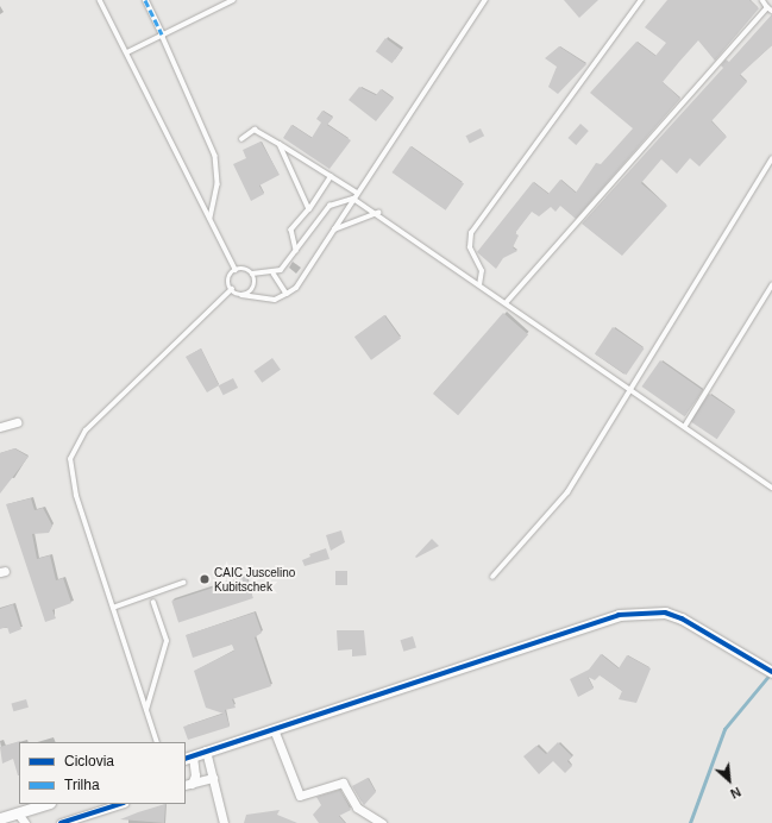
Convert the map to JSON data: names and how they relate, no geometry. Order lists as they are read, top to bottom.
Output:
{
  "places": ["CAIC Juscelino Kubitschek"],
  "legend": ["Ciclovia", "Trilha"],
  "north": "bottom right"
}
